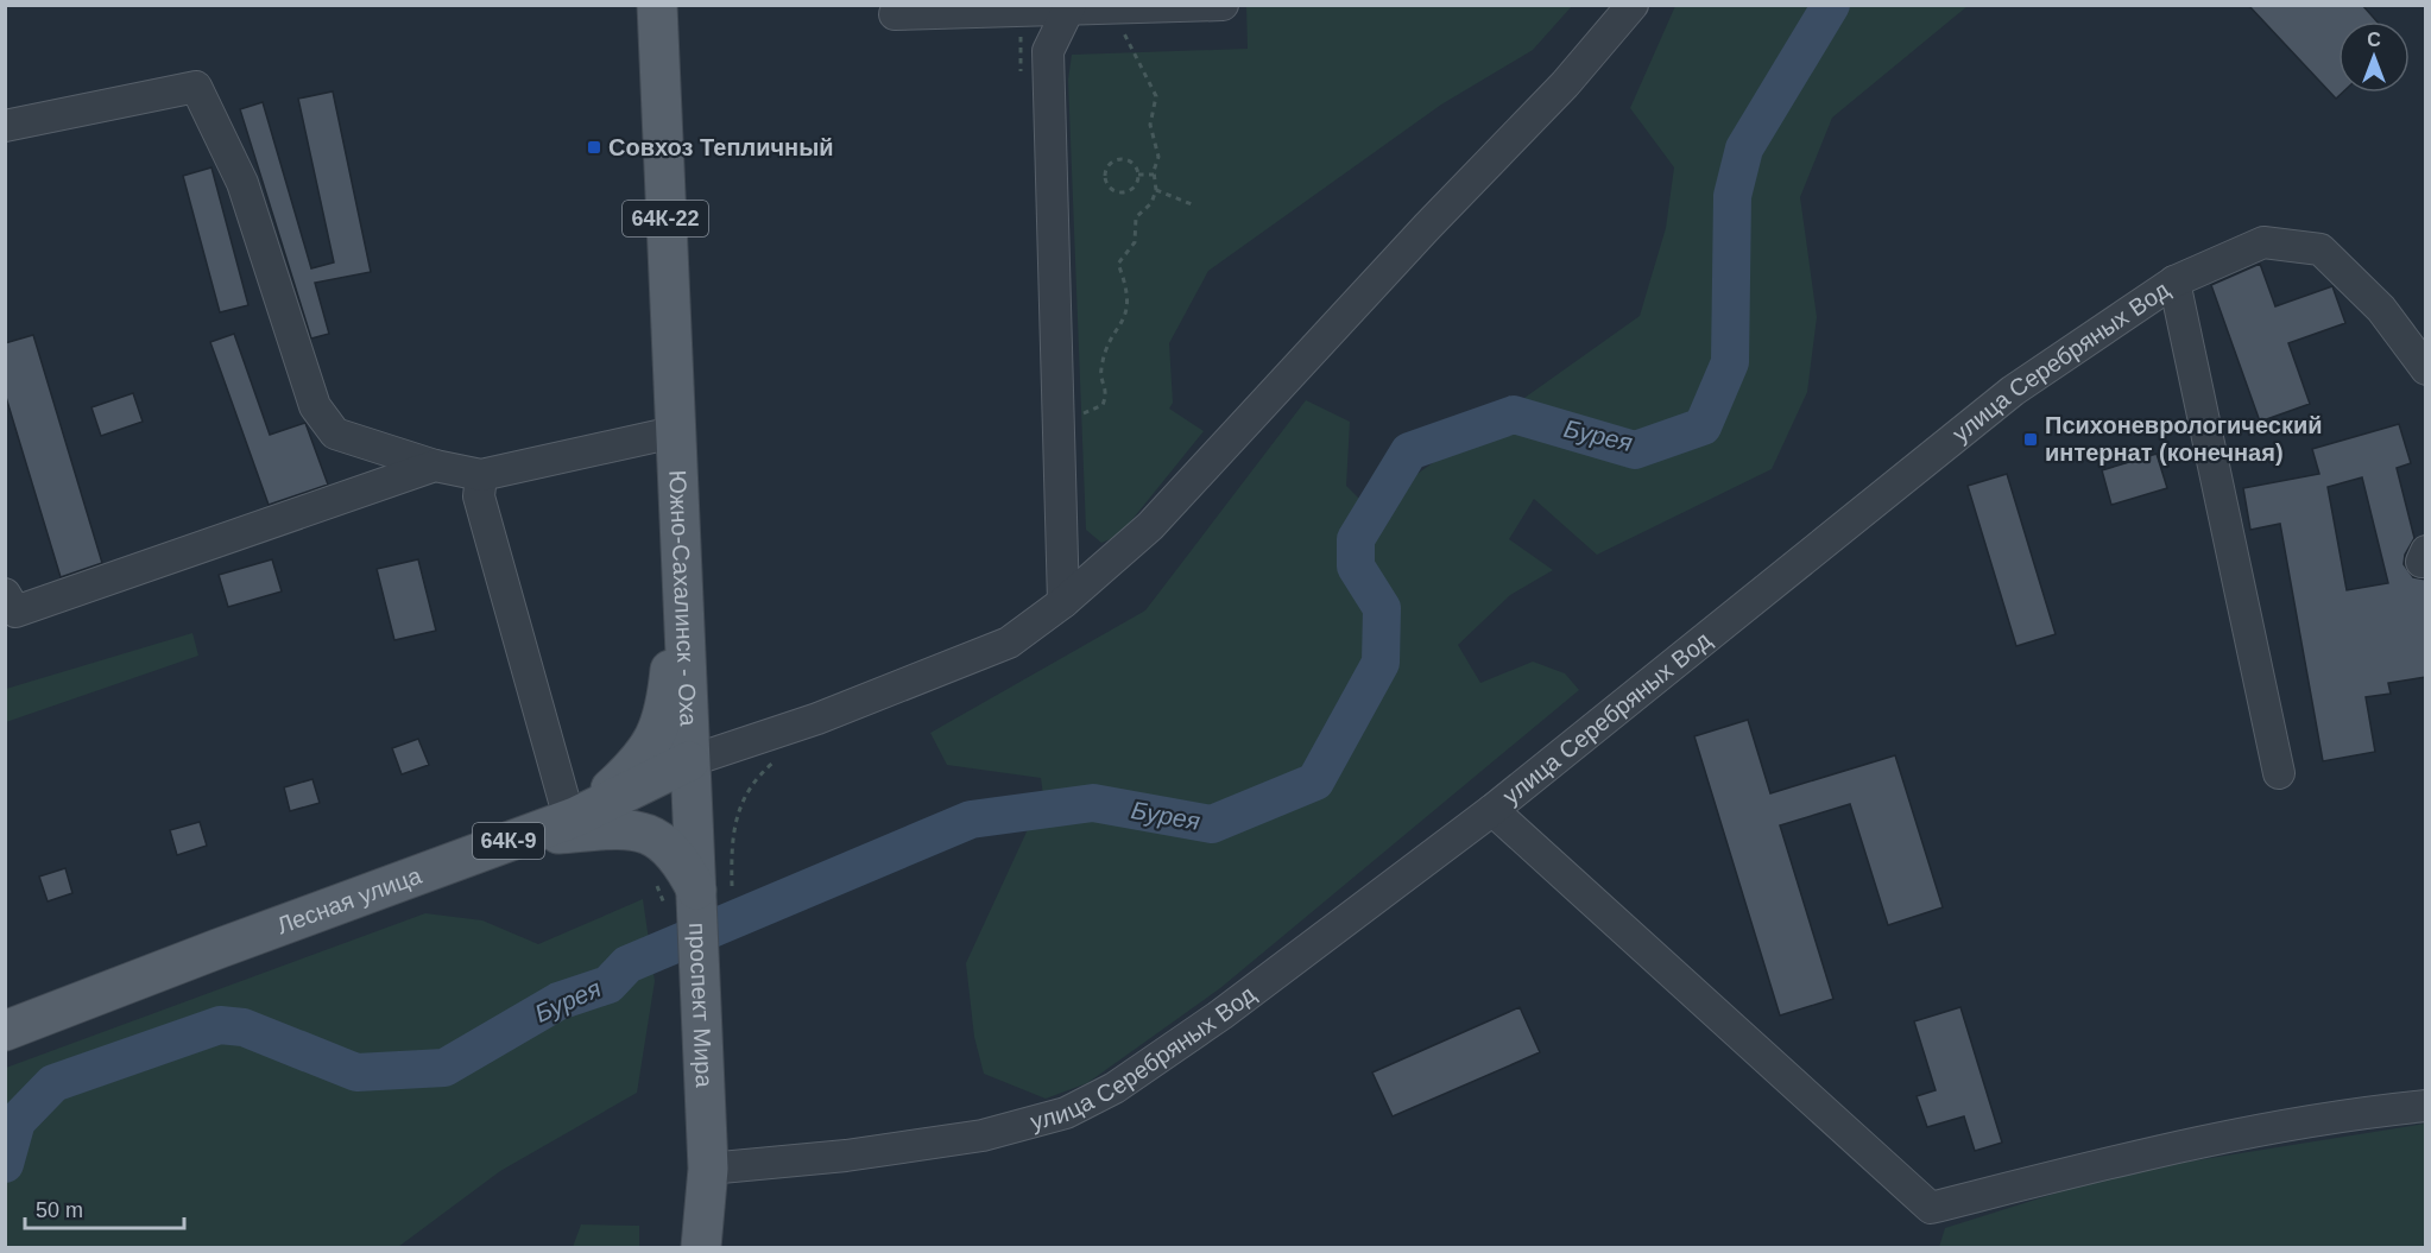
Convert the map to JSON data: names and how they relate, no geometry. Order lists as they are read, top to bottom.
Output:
{
  "streets": {
    "main road": [
      "64К-22",
      "Южно-Сахалинск - Оха",
      "64К-9",
      "Лесная улица",
      "проспект Мира"
    ],
    "street": ["улица Серебряных Вод"]
  },
  "crossings": [
    ["64К-22", "Южно-Сахалинск - Оха"],
    ["улица Серебряных Вод", "проспект Мира"],
    ["Южно-Сахалинск - Оха", "Лесная улица"],
    ["Южно-Сахалинск - Оха", "проспект Мира"],
    ["Лесная улица", "проспект Мира"]
  ],
  "water": ["Бурея"],
  "places": {
    "transit": ["Совхоз Тепличный", "Психоневрологический интернат (конечная)"]
  },
  "scale_bar": "50 m",
  "north": "top"
}
